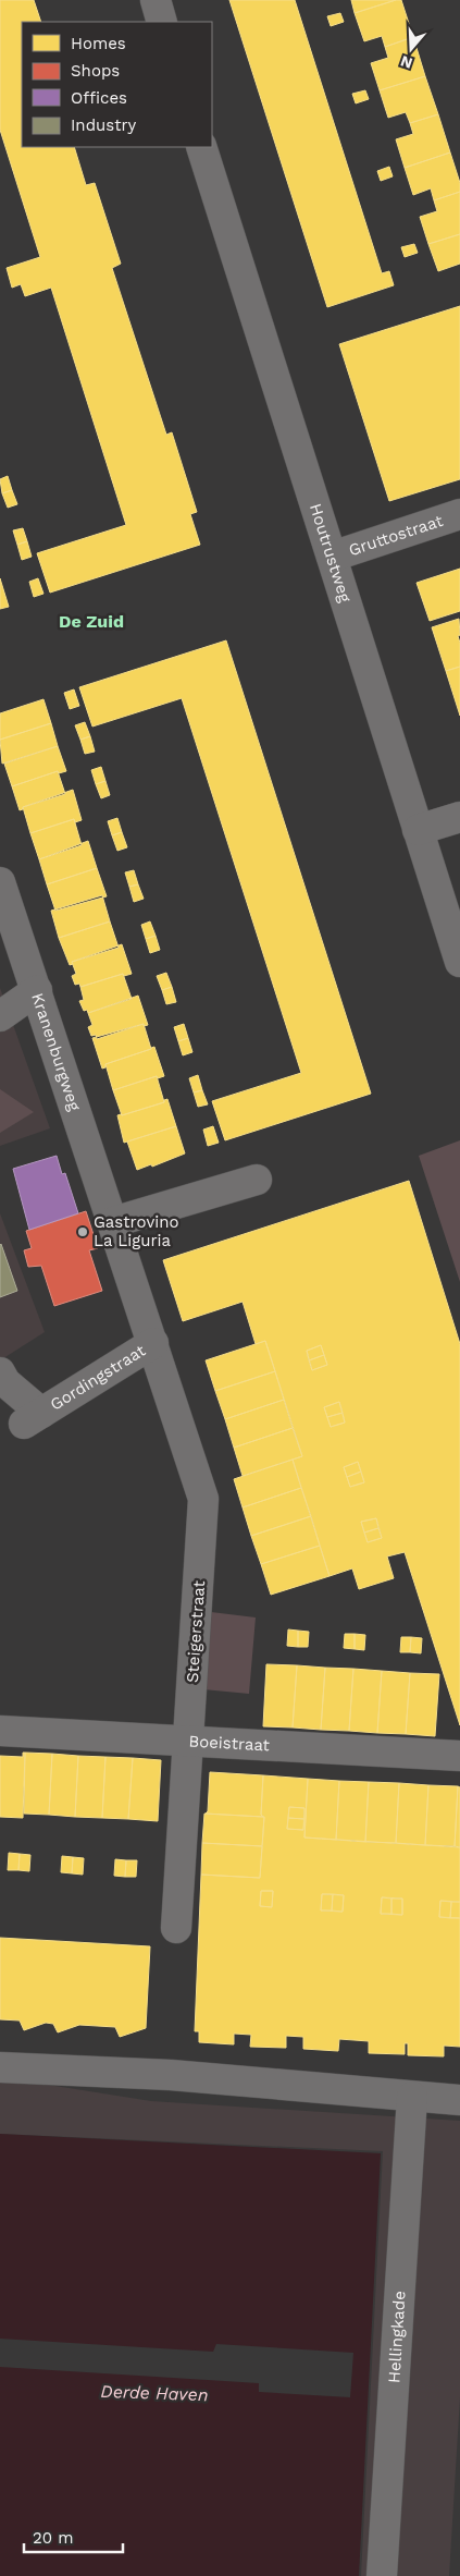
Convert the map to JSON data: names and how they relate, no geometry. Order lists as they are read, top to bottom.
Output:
{
  "streets": {
    "street": [
      "Gruttostraat",
      "Houtrustweg",
      "Kranenburgweg",
      "Gordingstraat",
      "Steigerstraat",
      "Boeistraat",
      "Hellingkade"
    ]
  },
  "crossings": [
    ["Gruttostraat", "Houtrustweg"],
    ["Kranenburgweg", "Gordingstraat"],
    ["Kranenburgweg", "Steigerstraat"],
    ["Gordingstraat", "Steigerstraat"],
    ["Steigerstraat", "Boeistraat"]
  ],
  "districts": ["De Zuid"],
  "water": ["Derde Haven"],
  "places": ["Gastrovino La Liguria"],
  "legend": [
    "Homes",
    "Shops",
    "Offices",
    "Industry"
  ],
  "scale_bar": "20 m",
  "north": "bottom"
}
